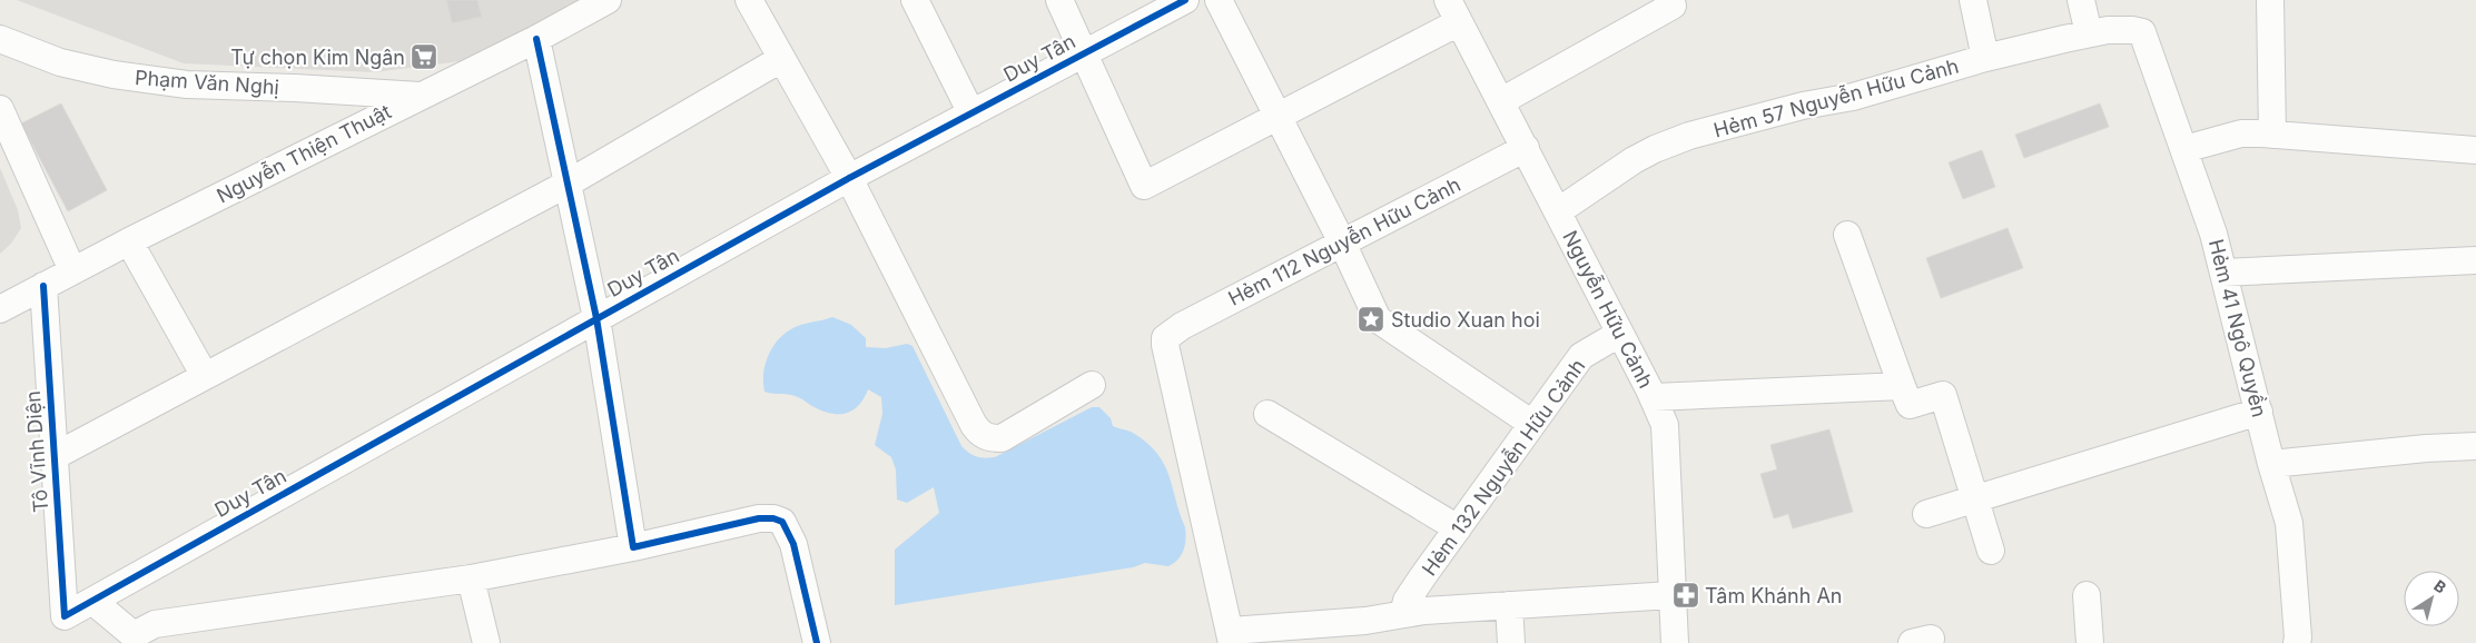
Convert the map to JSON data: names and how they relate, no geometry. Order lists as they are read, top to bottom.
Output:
{
  "streets": {
    "street": [
      "Duy Tân",
      "Phạm Văn Nghị",
      "Hẻm 57 Nguyễn Hữu Cảnh",
      "Nguyễn Thiện Thuật",
      "Hẻm 112 Nguyễn Hữu Cảnh",
      "Nguyễn Hữu Cảnh",
      "Hẻm 41 Ngô Quyền",
      "Tô Vĩnh Diện",
      "Hẻm 132 Nguyễn Hữu Cảnh"
    ]
  },
  "crossings": [
    ["Duy Tân", "Tô Vĩnh Diện"],
    ["Phạm Văn Nghị", "Nguyễn Thiện Thuật"],
    ["Hẻm 57 Nguyễn Hữu Cảnh", "Nguyễn Hữu Cảnh"],
    ["Hẻm 57 Nguyễn Hữu Cảnh", "Hẻm 41 Ngô Quyền"],
    ["Nguyễn Thiện Thuật", "Tô Vĩnh Diện"],
    ["Hẻm 112 Nguyễn Hữu Cảnh", "Nguyễn Hữu Cảnh"],
    ["Nguyễn Hữu Cảnh", "Hẻm 132 Nguyễn Hữu Cảnh"]
  ],
  "places": {
    "supermarket": ["Tự chọn Kim Ngân"],
    "place": ["Studio Xuan hoi"],
    "pharmacy": ["Tâm Khánh An"]
  },
  "north": "top right"
}
